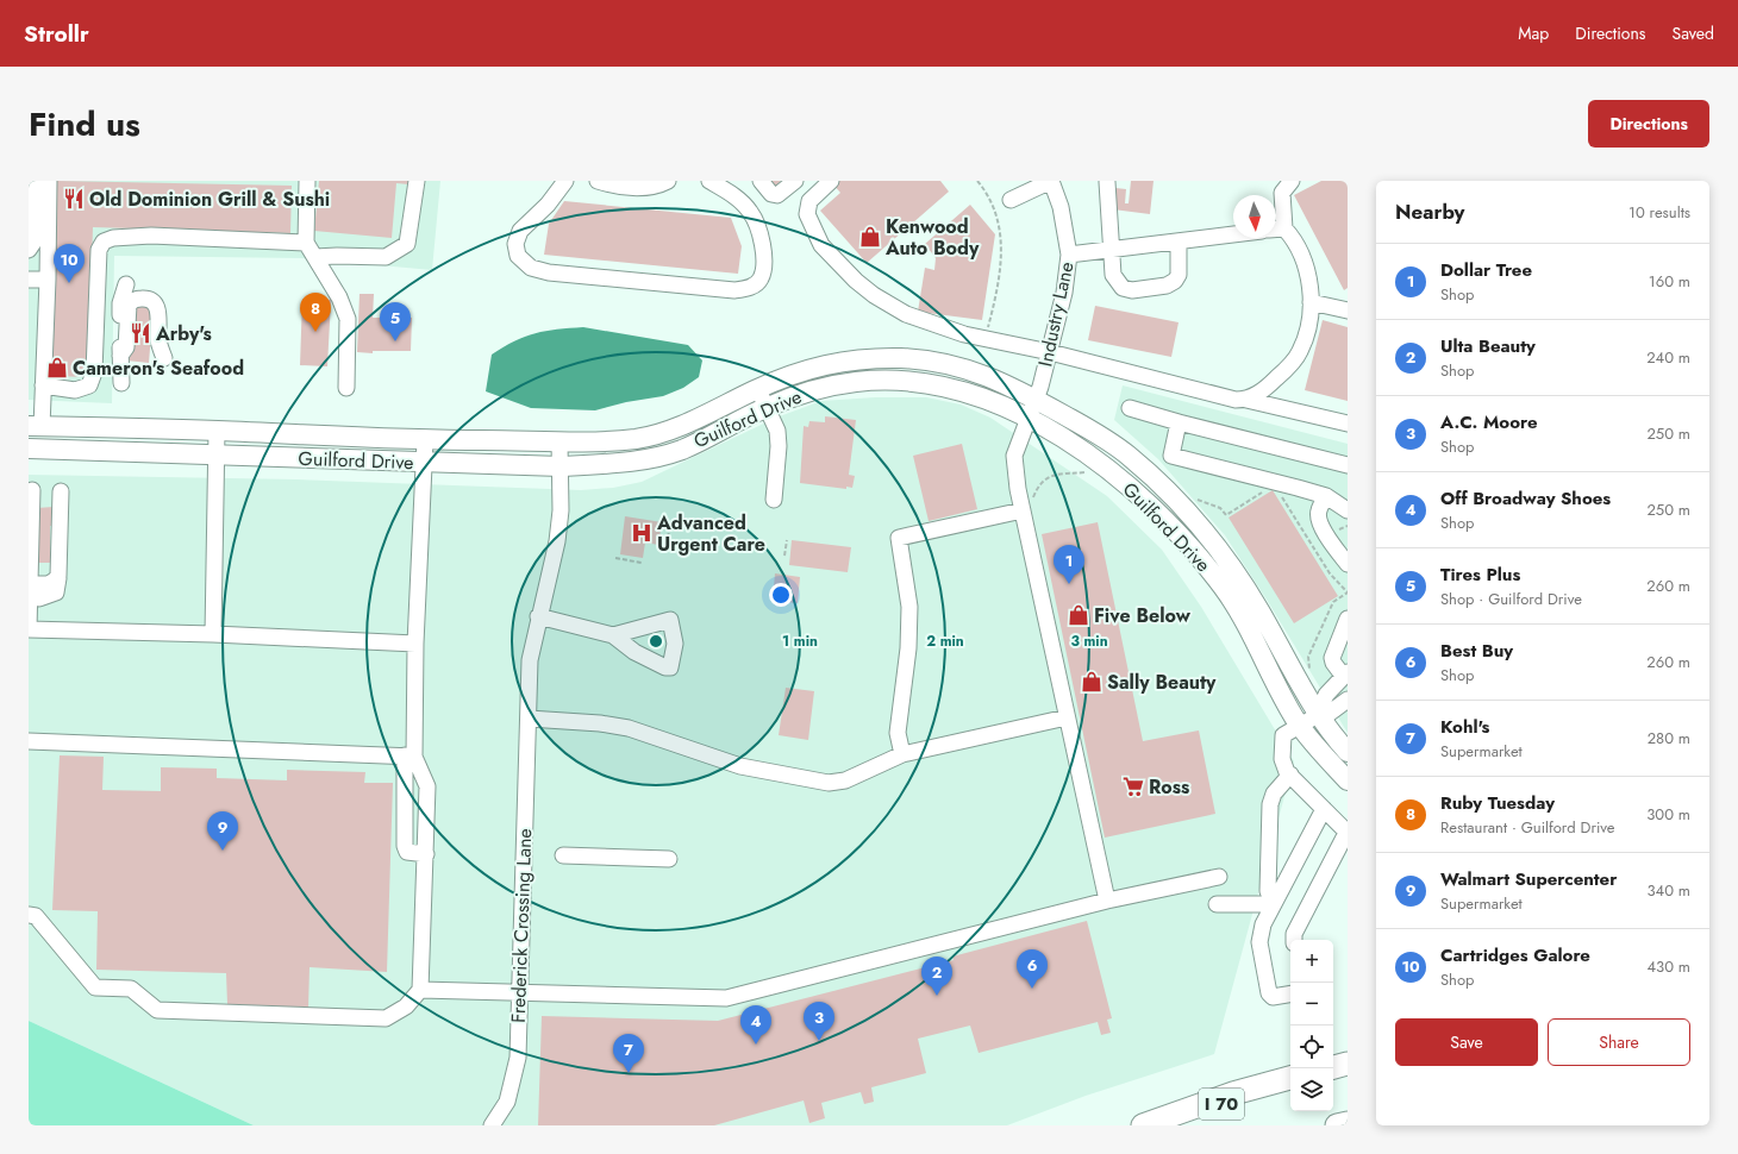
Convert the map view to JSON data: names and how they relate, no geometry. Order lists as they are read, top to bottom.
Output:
{
  "streets": {
    "highway": ["I 70"],
    "main road": ["Guilford Drive"],
    "street": ["Industry Lane", "Frederick Crossing Lane"]
  },
  "crossings": [
    ["Industry Lane", "Guilford Drive"],
    ["Guilford Drive", "Frederick Crossing Lane"]
  ],
  "places": {
    "restaurant": ["Old Dominion Grill & Sushi", "Arby's"],
    "shop": [
      "Kenwood Auto Body",
      "Cameron's Seafood",
      "Five Below",
      "Sally Beauty"
    ],
    "hospital": ["Advanced Urgent Care"],
    "supermarket": ["Ross"]
  },
  "north": "bottom",
  "page": {
    "header": "Strollr",
    "nav": ["Map", "Directions", "Saved"],
    "title": "Find us",
    "buttons": [
      "Directions",
      ["Save", "Share"]
    ],
    "heading": ["Nearby", "10 results"],
    "list": [
      {
        "mark": "1",
        "name": "Dollar Tree",
        "note": "Shop",
        "value": "160 m"
      },
      {
        "mark": "2",
        "name": "Ulta Beauty",
        "note": "Shop",
        "value": "240 m"
      },
      {
        "mark": "3",
        "name": "A.C. Moore",
        "note": "Shop",
        "value": "250 m"
      },
      {
        "mark": "4",
        "name": "Off Broadway Shoes",
        "note": "Shop",
        "value": "250 m"
      },
      {
        "mark": "5",
        "name": "Tires Plus",
        "note": "Shop · Guilford Drive",
        "value": "260 m"
      },
      {
        "mark": "6",
        "name": "Best Buy",
        "note": "Shop",
        "value": "260 m"
      },
      {
        "mark": "7",
        "name": "Kohl's",
        "note": "Supermarket",
        "value": "280 m"
      },
      {
        "mark": "8",
        "name": "Ruby Tuesday",
        "note": "Restaurant · Guilford Drive",
        "value": "300 m"
      },
      {
        "mark": "9",
        "name": "Walmart Supercenter",
        "note": "Supermarket",
        "value": "340 m"
      },
      {
        "mark": "10",
        "name": "Cartridges Galore",
        "note": "Shop",
        "value": "430 m"
      }
    ],
    "pins": [
      "10",
      "8",
      "5",
      "1",
      "9",
      "6",
      "2",
      "3",
      "4",
      "7"
    ],
    "map_buttons": ["+", "−"]
  },
  "rings": ["1 min", "2 min", "3 min"]
}
